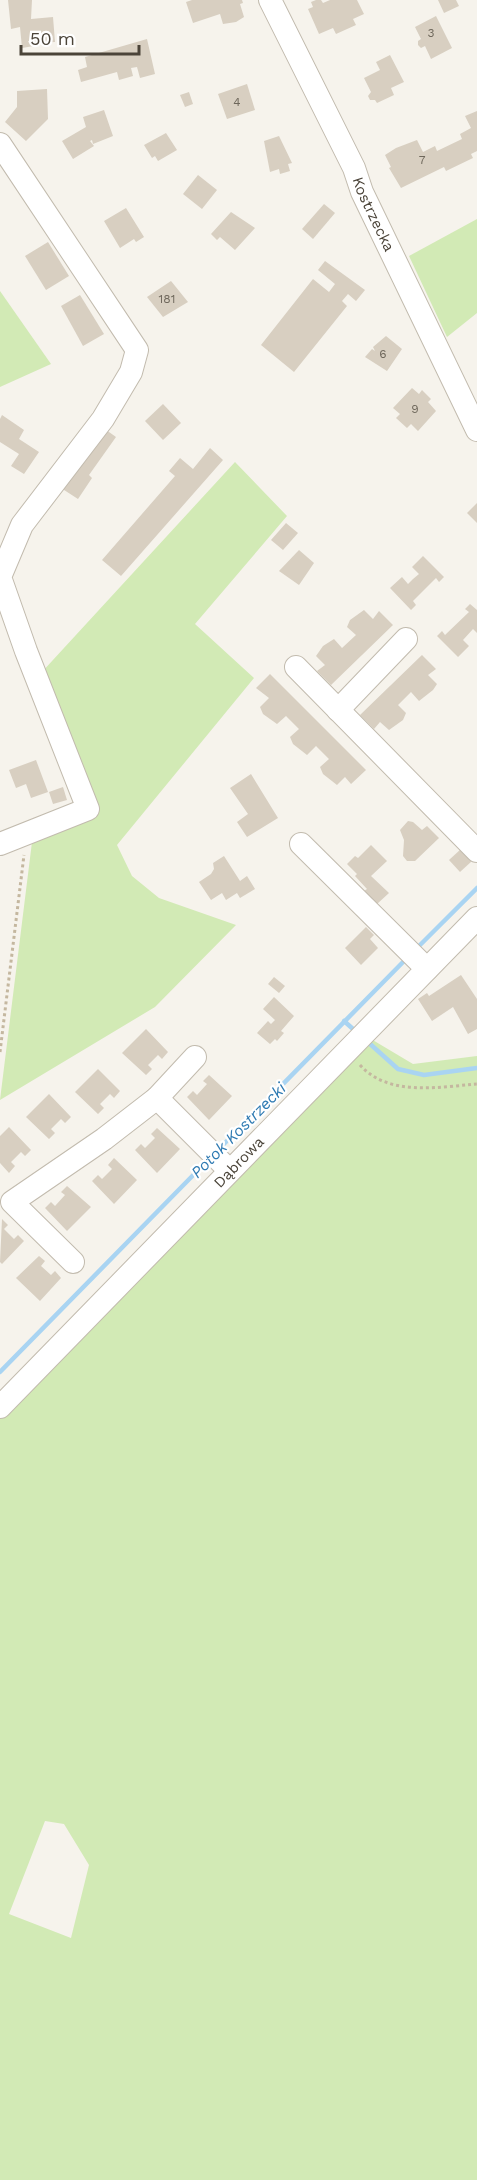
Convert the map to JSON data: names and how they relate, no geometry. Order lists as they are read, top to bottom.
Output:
{
  "streets": {
    "street": ["Kostrzecka", "Dąbrowa"]
  },
  "water": ["Potok Kostrzecki"],
  "house_numbers": [
    "3",
    "4",
    "7",
    "181",
    "6",
    "9"
  ],
  "scale_bar": "50 m"
}
